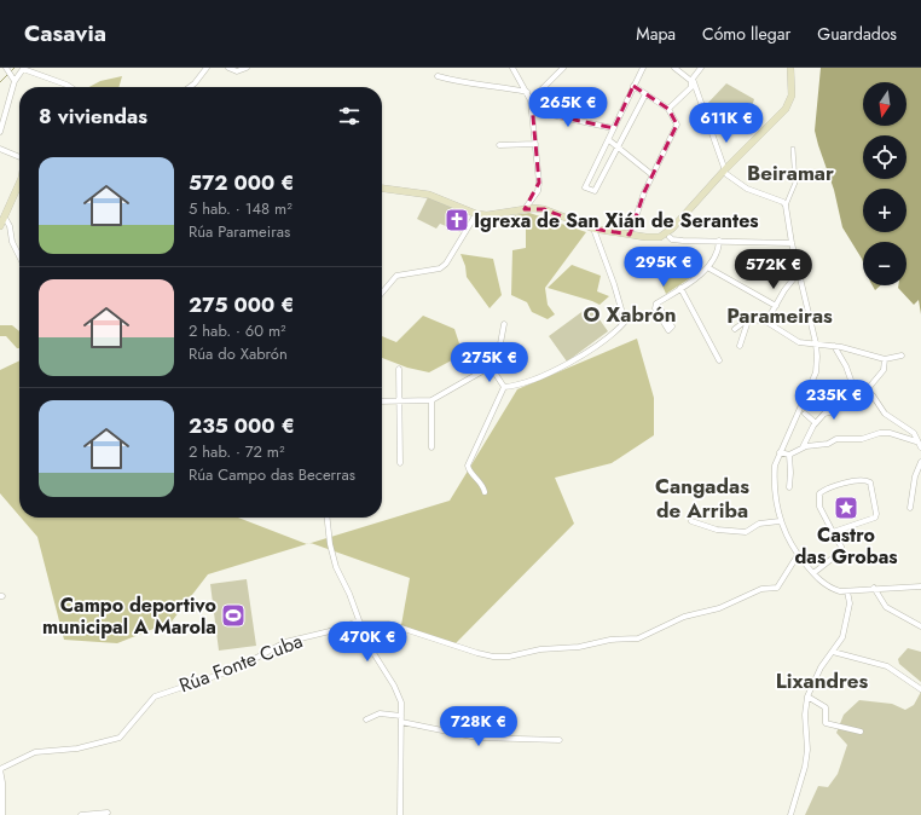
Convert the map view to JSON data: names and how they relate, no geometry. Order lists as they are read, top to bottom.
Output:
{
  "streets": {
    "street": ["Rúa Fonte Cuba"]
  },
  "districts": [
    "Beiramar",
    "O Xabrón",
    "Parameiras",
    "Cangadas de Arriba",
    "Lixandres"
  ],
  "places": {
    "church": ["Igrexa de San Xián de Serantes"],
    "place": ["Castro das Grobas"],
    "sports": ["Campo deportivo municipal A Marola"]
  },
  "north": "bottom",
  "page": {
    "header": "Casavia",
    "nav": ["Mapa", "Cómo llegar", "Guardados"],
    "map_buttons": ["+", "−"],
    "price": [
      "265K €",
      "611K €",
      "295K €",
      "572K €",
      "275K €",
      "235K €",
      "470K €",
      "728K €"
    ],
    "heading": "8 viviendas",
    "list": [
      {
        "name": "572 000 €",
        "note": "5 hab. · 148 m² · Rúa Parameiras"
      },
      {
        "name": "275 000 €",
        "note": "2 hab. · 60 m² · Rúa do Xabrón"
      },
      {
        "name": "235 000 €",
        "note": "2 hab. · 72 m² · Rúa Campo das Becerras"
      }
    ]
  }
}
